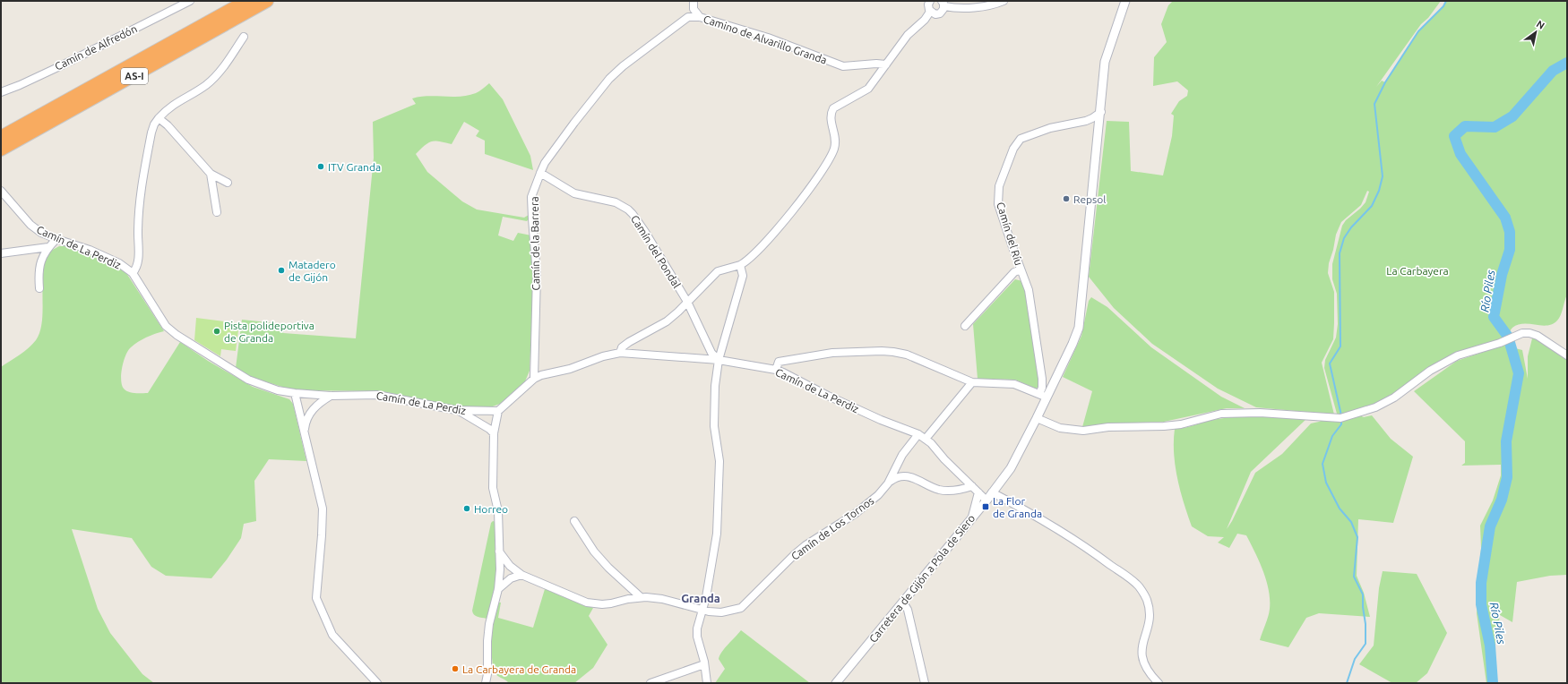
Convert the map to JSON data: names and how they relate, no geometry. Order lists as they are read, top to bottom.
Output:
{
  "streets": {
    "highway": ["AS-I"],
    "street": [
      "Camino de Alvarillo Granda",
      "Camín de Alfredón",
      "Camín del Ríu",
      "Camín de la Barrera",
      "Camín de La Perdiz",
      "Camín del Pondal",
      "Camín de Los Tornos",
      "Carretera de Gijón a Pola de Siero"
    ]
  },
  "crossings": [
    ["Camino de Alvarillo Granda", "Camín de la Barrera"],
    ["Camino de Alvarillo Granda", "Camín del Pondal"],
    ["Camín del Ríu", "Carretera de Gijón a Pola de Siero"],
    ["Camín de la Barrera", "Camín de La Perdiz"],
    ["Camín de la Barrera", "Camín del Pondal"],
    ["Camín de La Perdiz", "Camín del Pondal"],
    ["Camín de La Perdiz", "Camín de Los Tornos"],
    ["Camín de La Perdiz", "Carretera de Gijón a Pola de Siero"]
  ],
  "districts": ["Granda"],
  "water": ["Río Piles"],
  "parks": ["La Carbayera"],
  "places": {
    "other": [
      "ITV Granda",
      "Repsol",
      "Matadero de Gijón",
      "Pista polideportiva de Granda",
      "Horreo",
      "La Carbayera de Granda"
    ],
    "transit": ["La Flor de Granda"]
  },
  "north": "top right"
}
